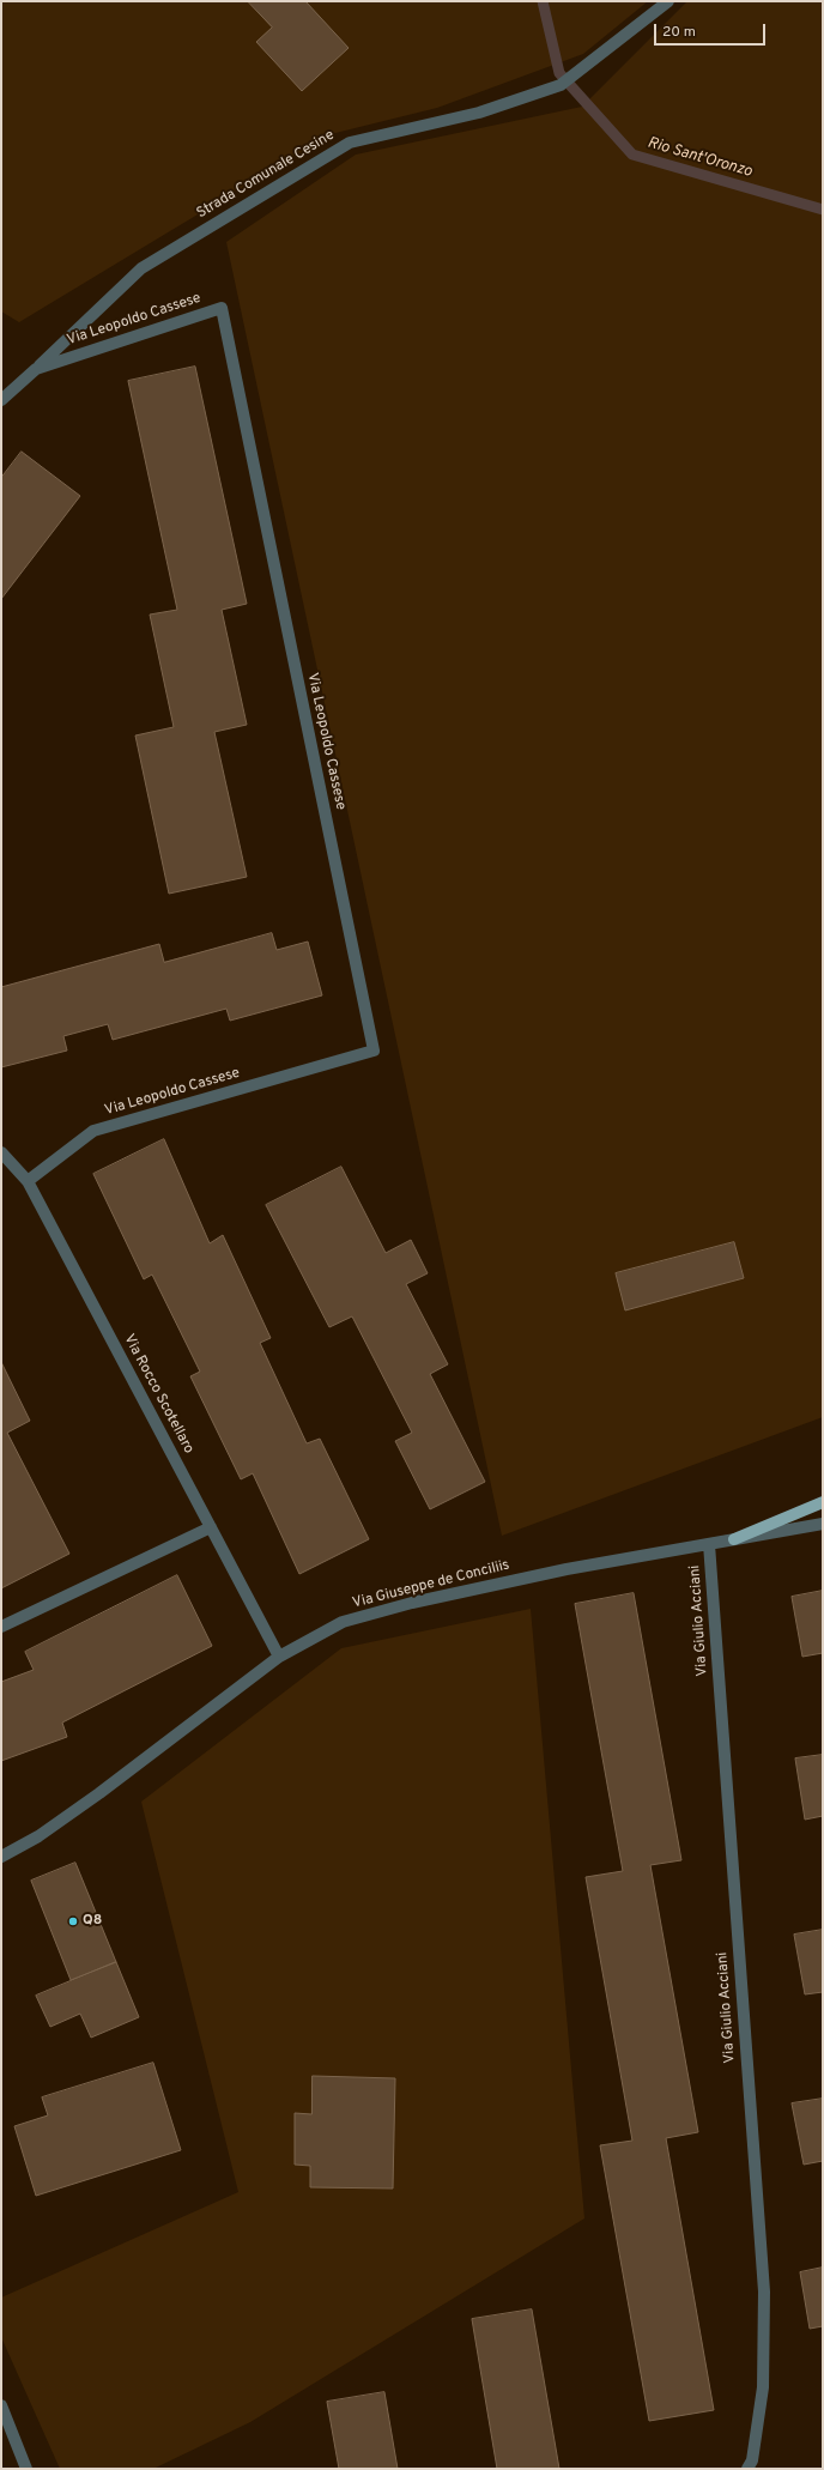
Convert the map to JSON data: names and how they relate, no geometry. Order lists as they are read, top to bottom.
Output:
{
  "streets": {
    "street": [
      "Strada Comunale Cesine",
      "Via Leopoldo Cassese",
      "Via Rocco Scotellaro",
      "Via Giuseppe de Conciliis",
      "Via Giulio Acciani"
    ]
  },
  "crossings": [
    ["Strada Comunale Cesine", "Via Leopoldo Cassese"],
    ["Via Leopoldo Cassese", "Via Rocco Scotellaro"],
    ["Via Rocco Scotellaro", "Via Giuseppe de Conciliis"],
    ["Via Giuseppe de Conciliis", "Via Giulio Acciani"]
  ],
  "water": ["Rio Sant'Oronzo"],
  "places": ["Q8"],
  "scale_bar": "20 m"
}
